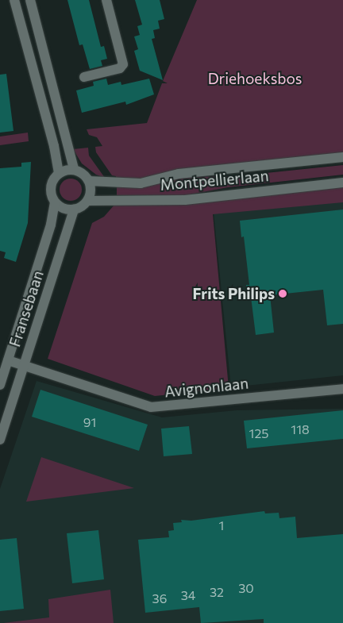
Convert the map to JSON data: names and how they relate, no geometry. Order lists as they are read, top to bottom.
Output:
{
  "streets": {
    "street": ["Montpellierlaan", "Fransebaan", "Avignonlaan"]
  },
  "crossings": [
    ["Montpellierlaan", "Fransebaan"],
    ["Fransebaan", "Avignonlaan"]
  ],
  "parks": ["Driehoeksbos"],
  "places": ["Frits Philips"],
  "house_numbers": [
    "91",
    "118",
    "125",
    "1",
    "30",
    "32",
    "34",
    "36"
  ]
}
